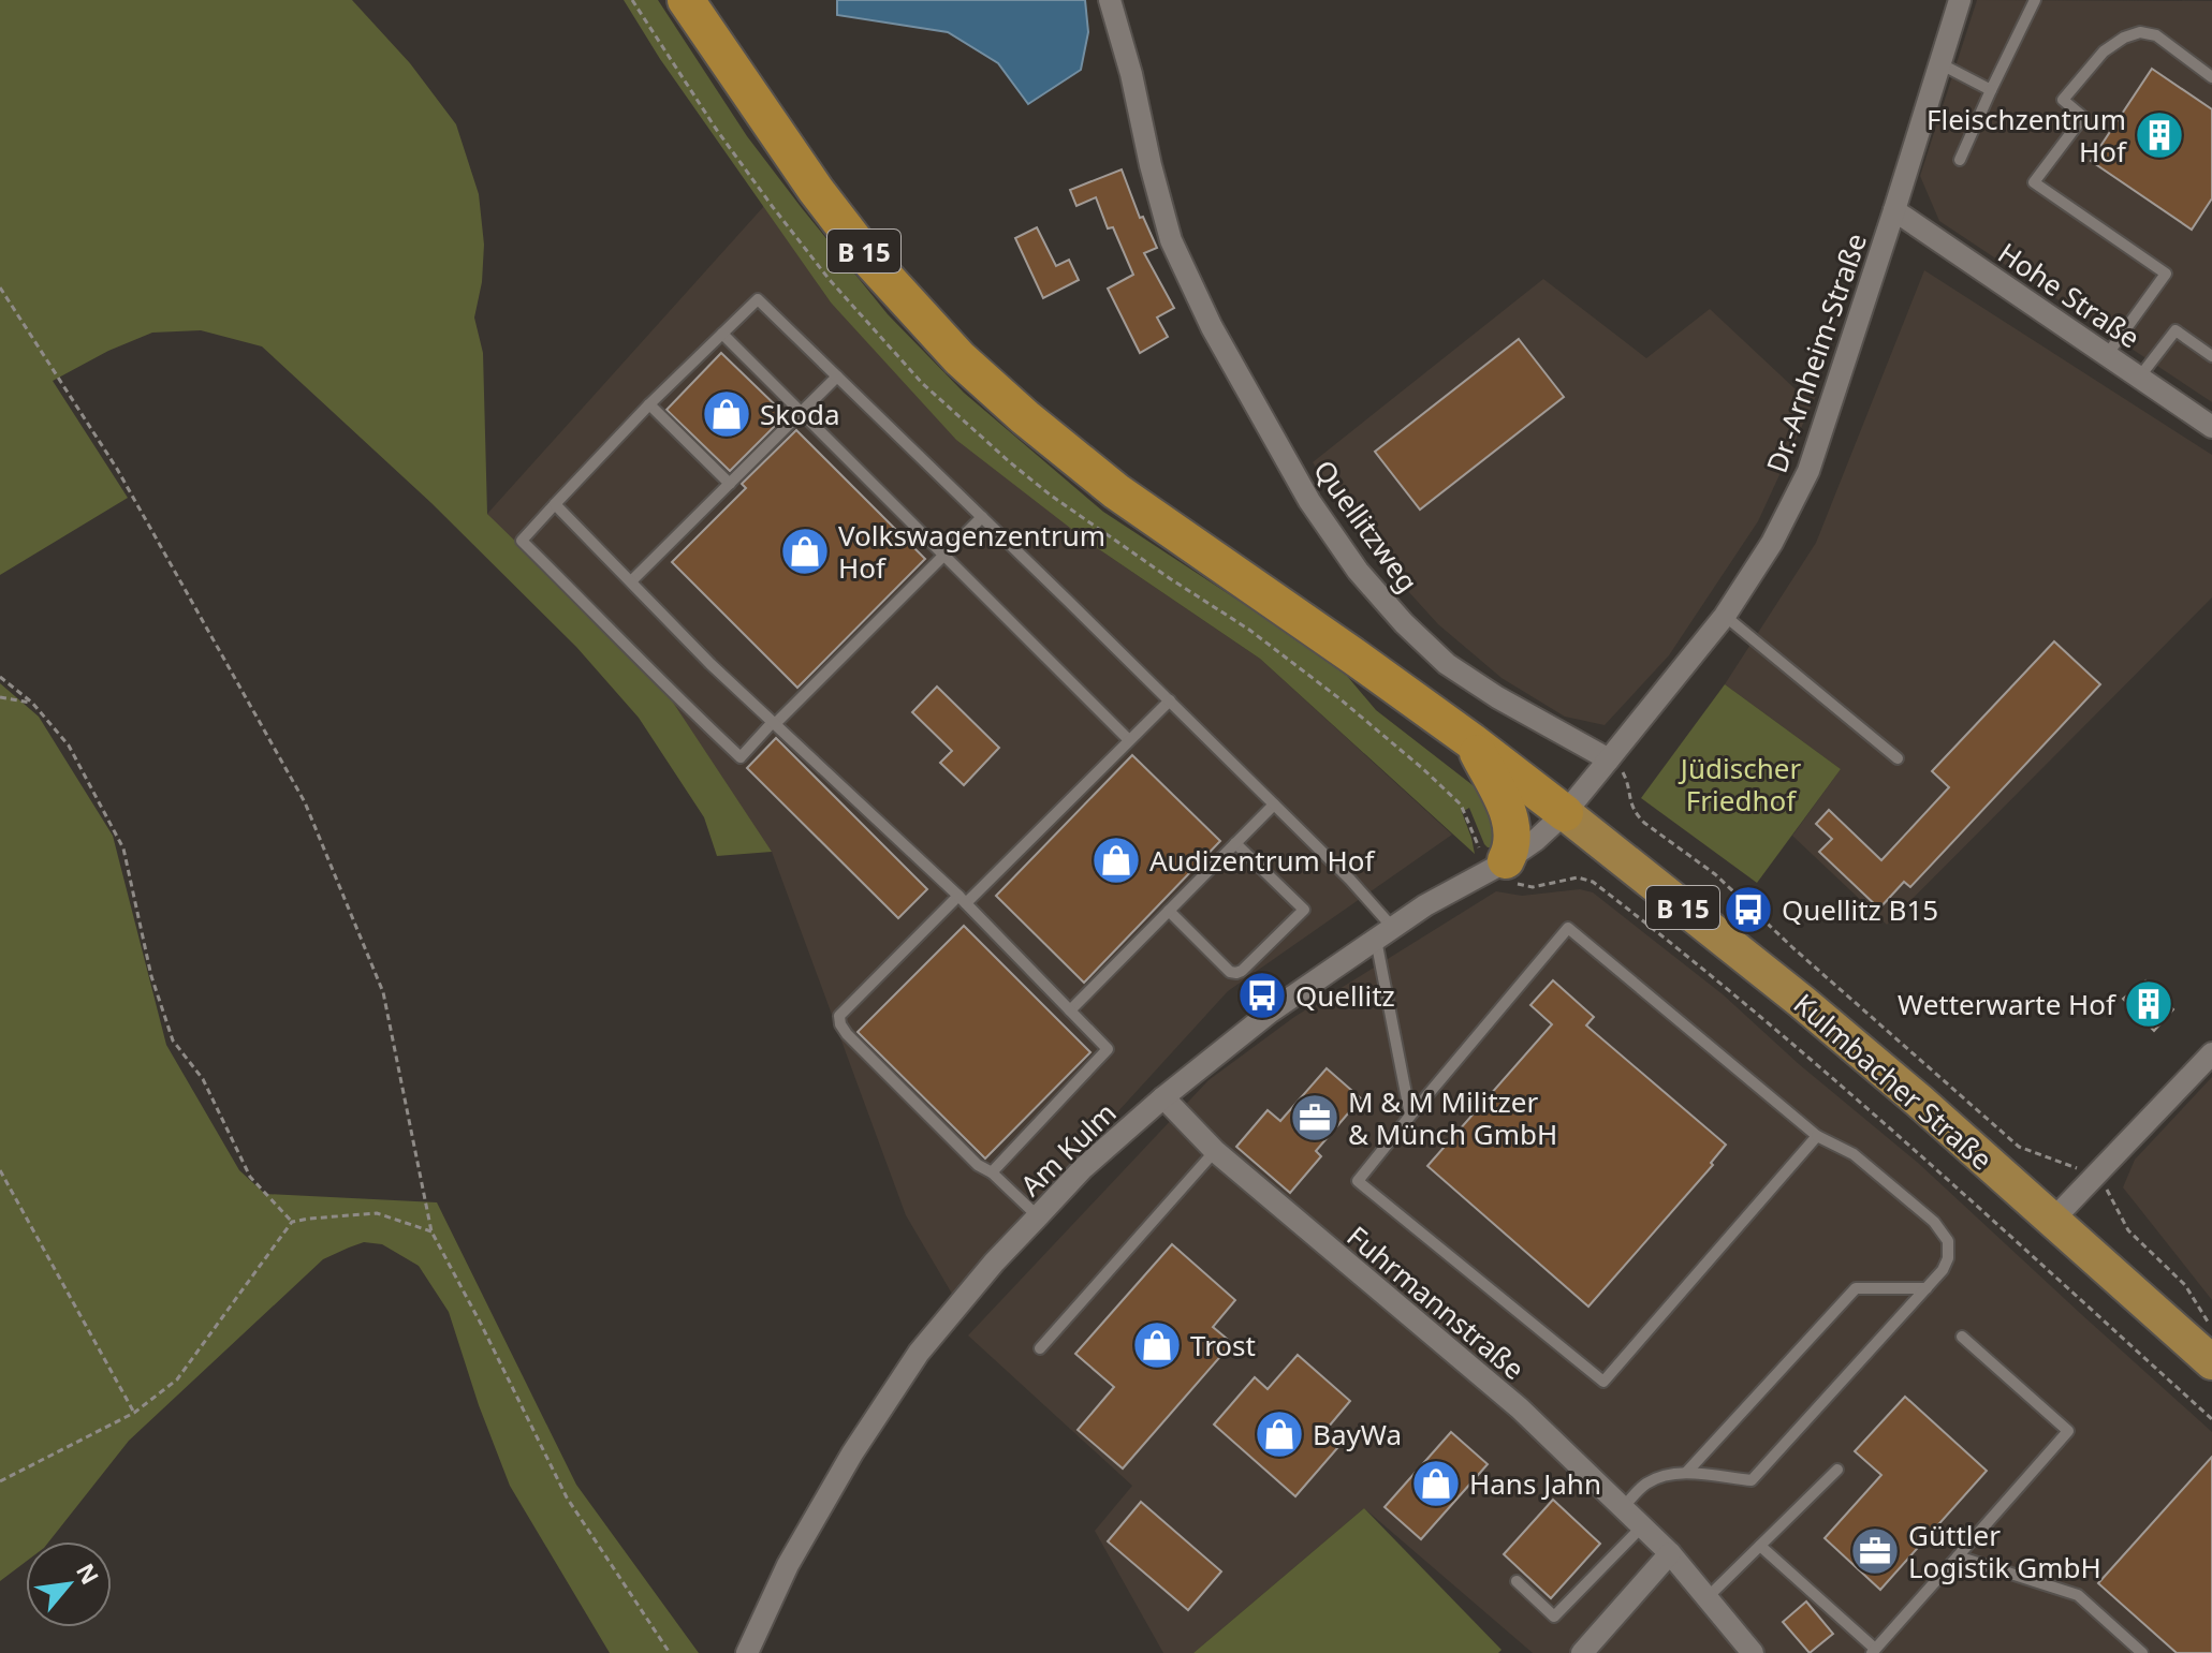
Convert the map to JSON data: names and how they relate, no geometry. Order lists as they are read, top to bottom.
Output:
{
  "streets": {
    "highway": ["B 15"],
    "main road": ["Kulmbacher Straße"],
    "street": [
      "Hohe Straße",
      "Dr.-Arnheim-Straße",
      "Quellitzweg",
      "Am Kulm",
      "Fuhrmannstraße"
    ]
  },
  "crossings": [
    ["B 15", "Dr.-Arnheim-Straße"],
    ["B 15", "Kulmbacher Straße"],
    ["B 15", "Am Kulm"],
    ["Hohe Straße", "Dr.-Arnheim-Straße"],
    ["Dr.-Arnheim-Straße", "Quellitzweg"],
    ["Dr.-Arnheim-Straße", "Kulmbacher Straße"],
    ["Dr.-Arnheim-Straße", "Am Kulm"],
    ["Kulmbacher Straße", "Am Kulm"],
    ["Am Kulm", "Fuhrmannstraße"]
  ],
  "parks": ["Jüdischer Friedhof"],
  "places": {
    "building": ["Fleischzentrum Hof", "Wetterwarte Hof"],
    "shop": [
      "Skoda",
      "Volkswagenzentrum Hof",
      "Audizentrum Hof",
      "Trost",
      "BayWa",
      "Hans Jahn"
    ],
    "bus stop": ["Quellitz B15", "Quellitz"],
    "office": ["M & M Militzer & Münch GmbH", "Güttler Logistik GmbH"]
  },
  "north": "top right"
}
